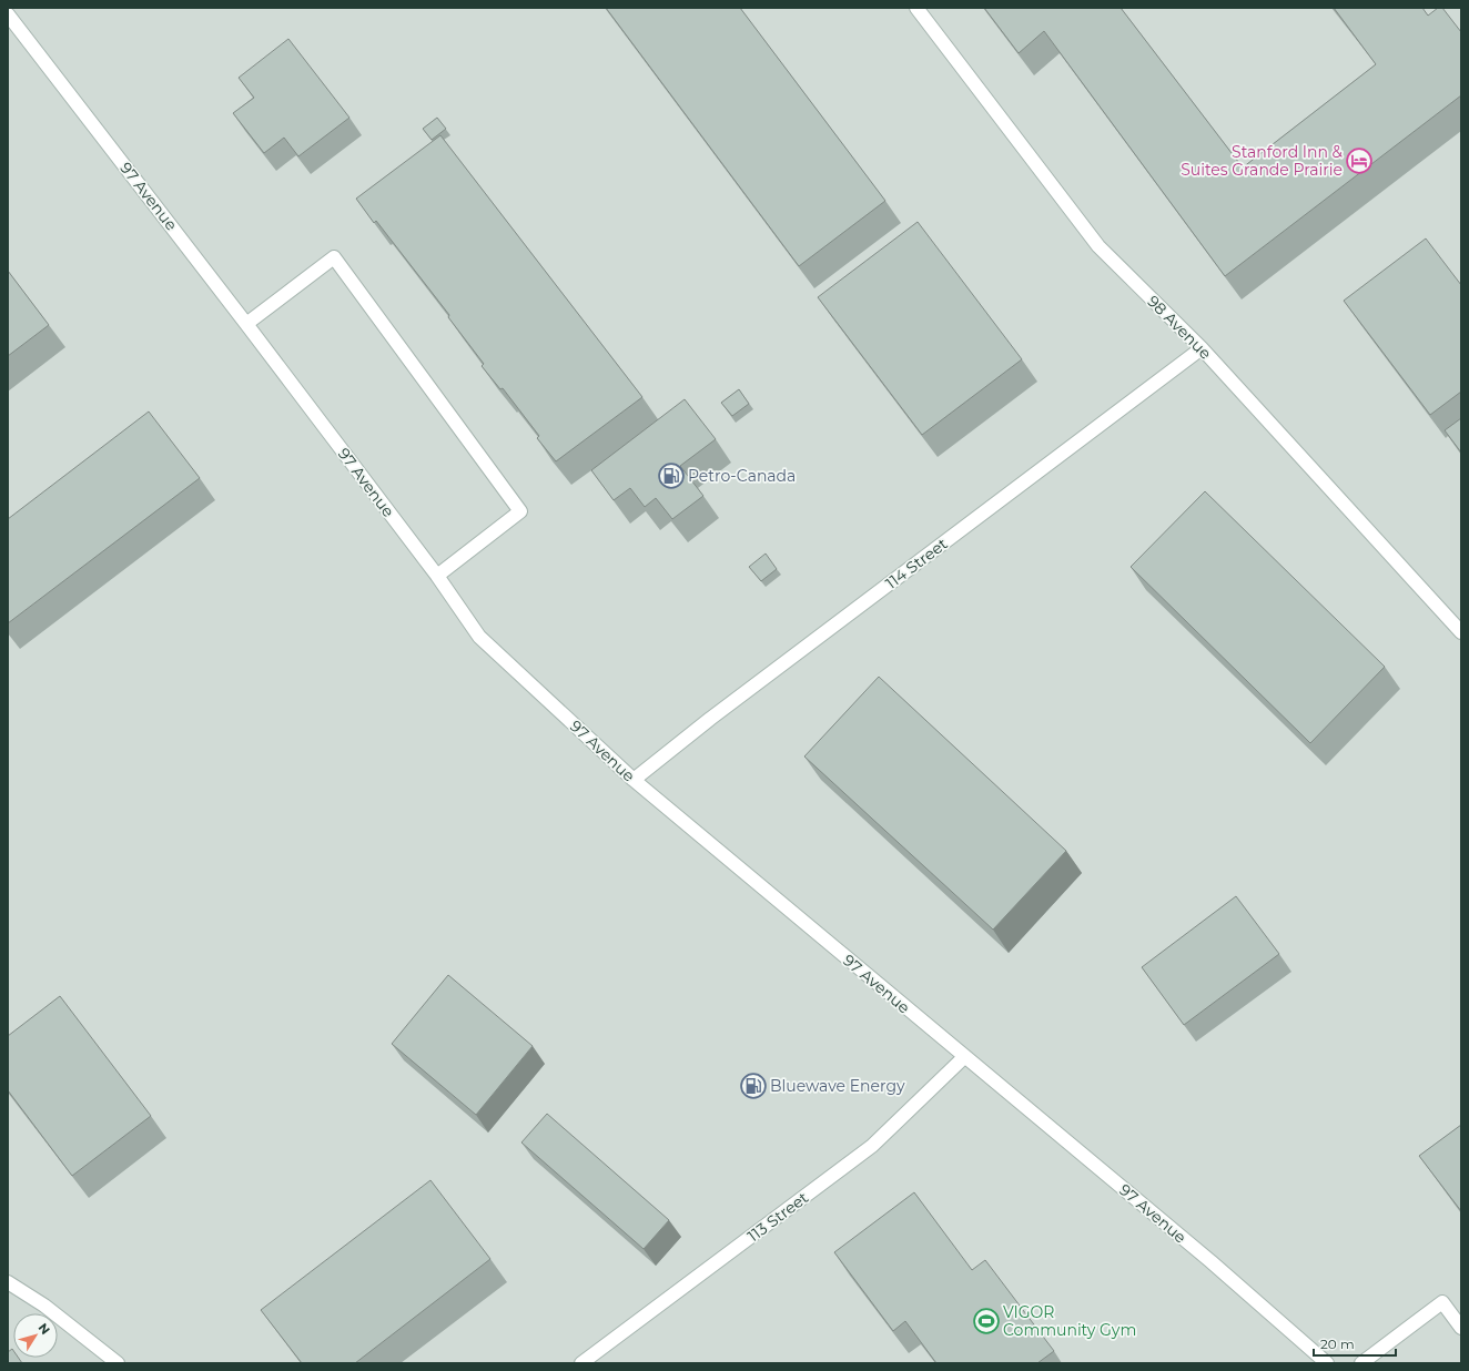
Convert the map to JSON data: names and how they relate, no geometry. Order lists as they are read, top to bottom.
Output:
{
  "streets": {
    "street": [
      "97 Avenue",
      "98 Avenue",
      "114 Street",
      "113 Street"
    ]
  },
  "crossings": [
    ["97 Avenue", "114 Street"],
    ["97 Avenue", "113 Street"],
    ["98 Avenue", "114 Street"]
  ],
  "places": {
    "hotel": ["Stanford Inn & Suites Grande Prairie"],
    "fuel station": ["Petro-Canada", "Bluewave Energy"],
    "sports": ["VIGOR Community Gym"]
  },
  "scale_bar": "20 m",
  "north": "top right"
}
